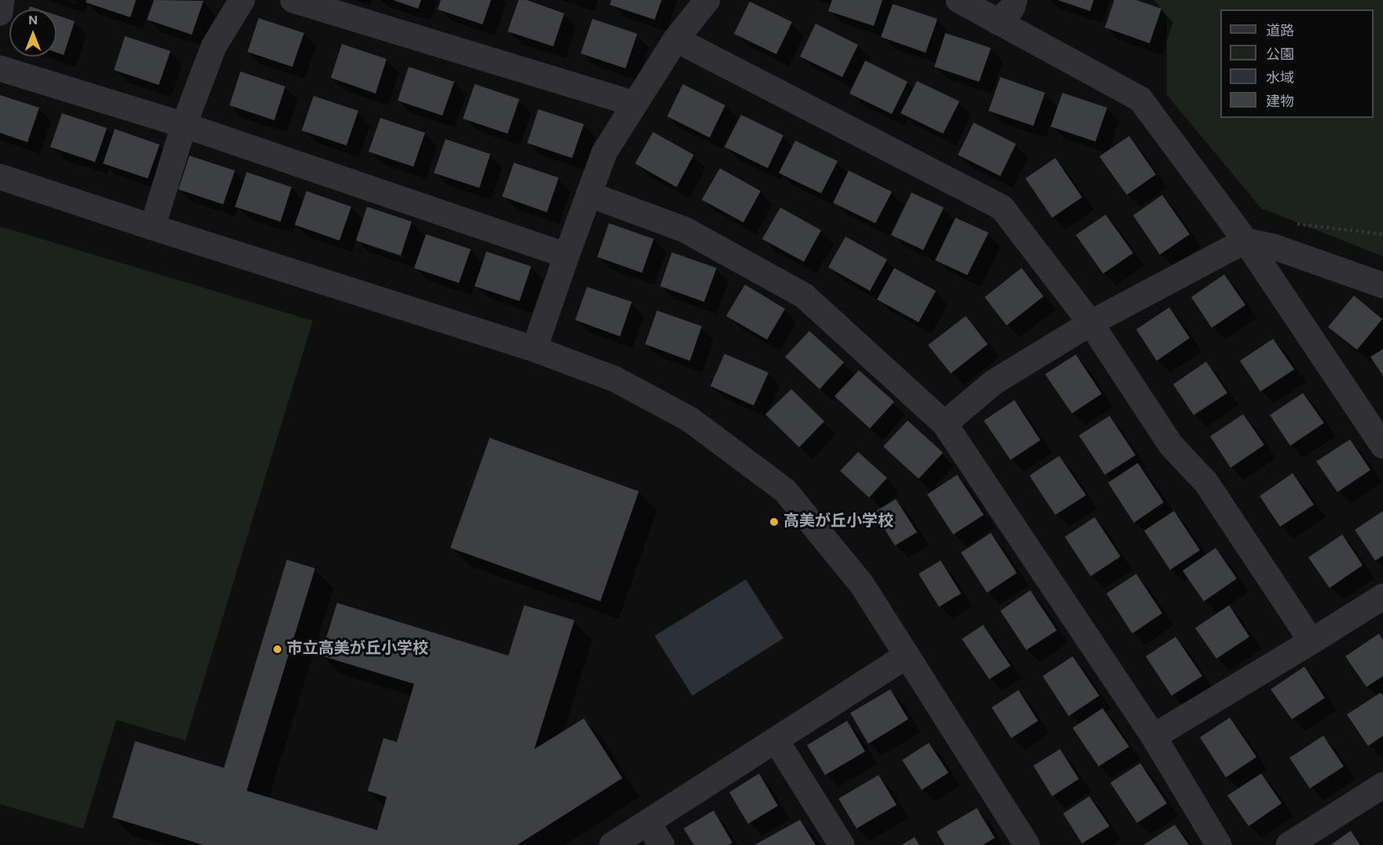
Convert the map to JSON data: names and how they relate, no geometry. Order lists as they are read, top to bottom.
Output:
{
  "places": ["高美が丘小学校", "市立高美が丘小学校"],
  "legend": [
    "道路",
    "公園",
    "水域",
    "建物"
  ],
  "north": "top"
}
